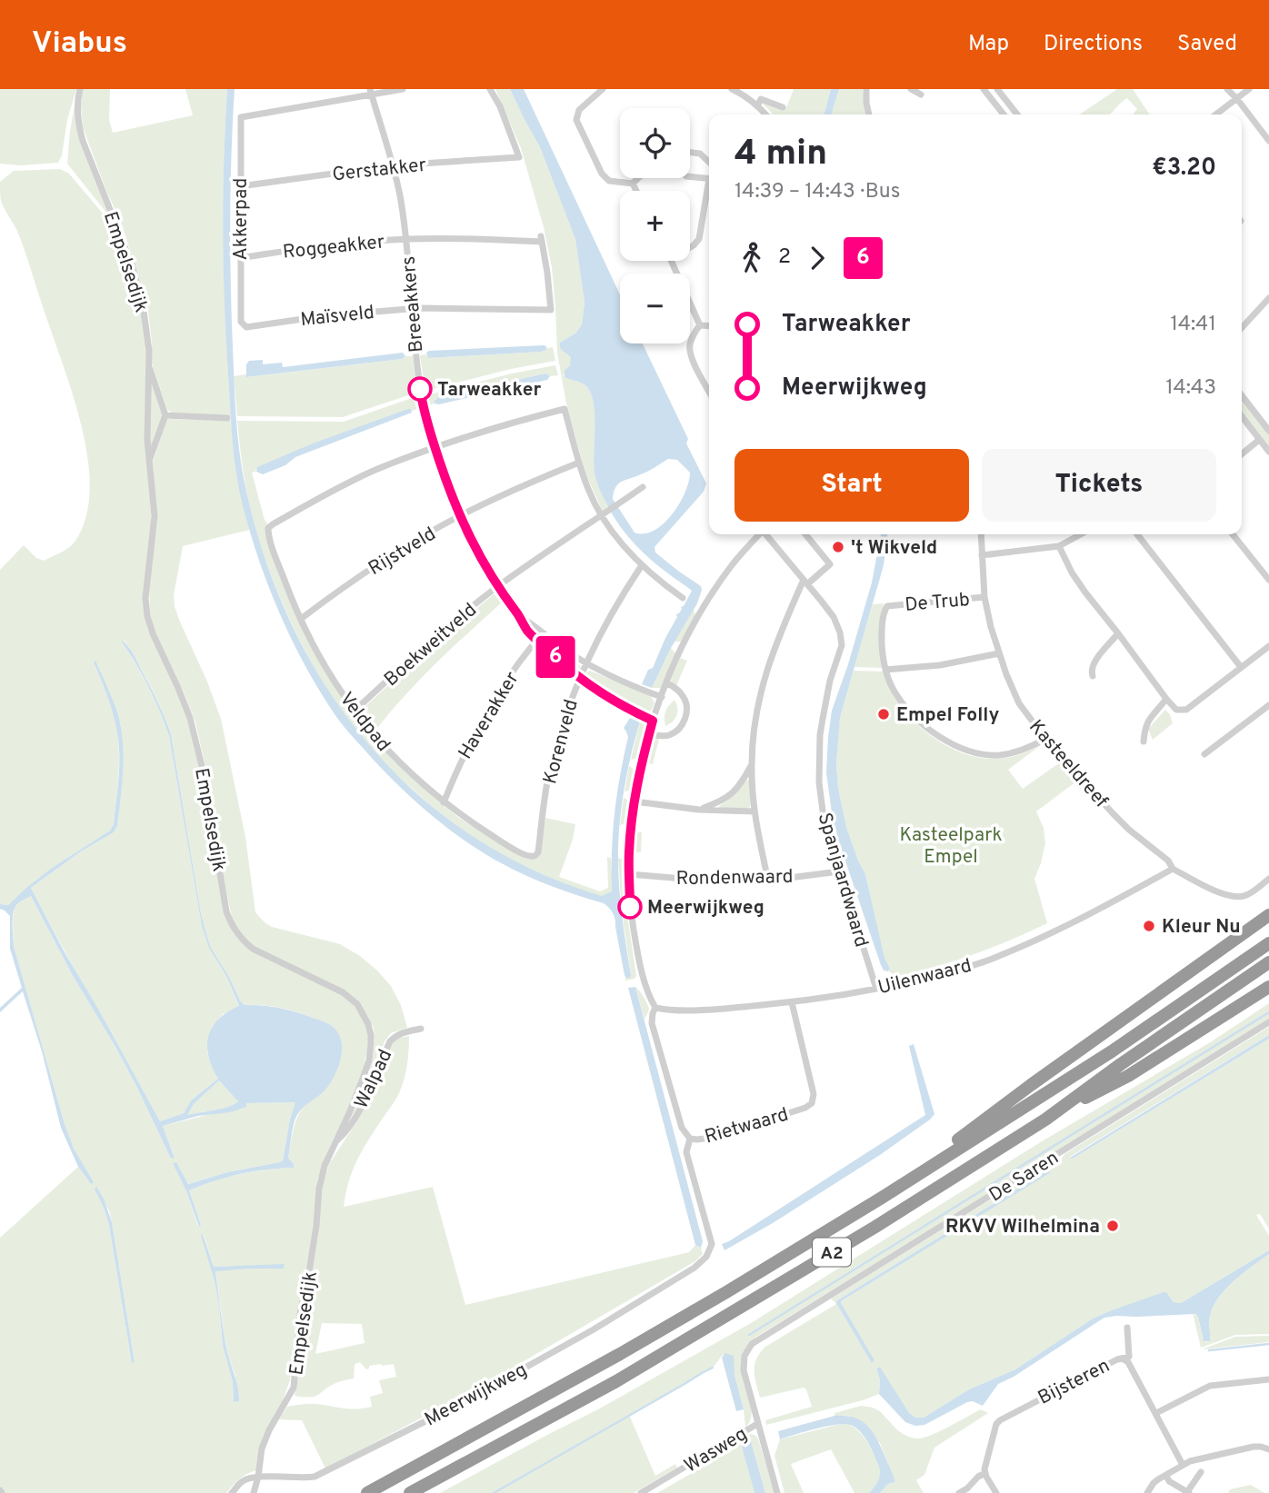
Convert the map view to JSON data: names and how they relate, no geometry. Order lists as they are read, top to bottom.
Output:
{
  "streets": {
    "highway": ["A2"],
    "street": [
      "Gerstakker",
      "Akkerpad",
      "Roggeakker",
      "Empelsedijk",
      "Breeakkers",
      "Maïsveld",
      "Rijstveld",
      "De Trub",
      "Boekweitveld",
      "Haverakker",
      "Veldpad",
      "Korenveld",
      "Kasteeldreef",
      "Rondenwaard",
      "Spanjaardwaard",
      "Uilenwaard",
      "Walpad",
      "Rietwaard",
      "De Saren",
      "Bijsteren",
      "Meerwijkweg",
      "Wasweg"
    ]
  },
  "crossings": [
    ["Gerstakker", "Akkerpad"],
    ["Gerstakker", "Breeakkers"],
    ["Akkerpad", "Roggeakker"],
    ["Akkerpad", "Breeakkers"],
    ["Akkerpad", "Maïsveld"],
    ["Roggeakker", "Breeakkers"],
    ["Roggeakker", "Maïsveld"],
    ["Empelsedijk", "Walpad"],
    ["Empelsedijk", "Meerwijkweg"],
    ["Breeakkers", "Maïsveld"],
    ["Breeakkers", "Rijstveld"],
    ["Breeakkers", "Boekweitveld"],
    ["Breeakkers", "Haverakker"],
    ["Breeakkers", "Veldpad"],
    ["Breeakkers", "Korenveld"],
    ["Breeakkers", "Meerwijkweg"],
    ["Rijstveld", "Veldpad"],
    ["De Trub", "Kasteeldreef"],
    ["Boekweitveld", "Veldpad"],
    ["Haverakker", "Veldpad"],
    ["Veldpad", "Korenveld"],
    ["Kasteeldreef", "Uilenwaard"],
    ["Rondenwaard", "Spanjaardwaard"],
    ["Rondenwaard", "Meerwijkweg"],
    ["Spanjaardwaard", "Uilenwaard"],
    ["Uilenwaard", "Rietwaard"],
    ["Uilenwaard", "Meerwijkweg"],
    ["Rietwaard", "Meerwijkweg"],
    ["De Saren", "Wasweg"]
  ],
  "parks": ["Kasteelpark Empel"],
  "places": [
    "Tarweakker",
    "'t Wikveld",
    "Empel Folly",
    "Meerwijkweg",
    "Kleur Nu",
    "RKVV Wilhelmina"
  ],
  "lines": ["bus line 6"],
  "page": {
    "header": "Viabus",
    "nav": ["Map", "Directions", "Saved"],
    "on_map": "6",
    "map_buttons": ["+", "−"],
    "heading": ["4 min", "14:39 – 14:43 · Bus", "€3.20"],
    "legs": ["2", "6"],
    "list": [
      {
        "name": "Tarweakker",
        "value": "14:41"
      },
      {
        "name": "Meerwijkweg",
        "value": "14:43"
      }
    ],
    "buttons": ["Start", "Tickets"]
  }
}
